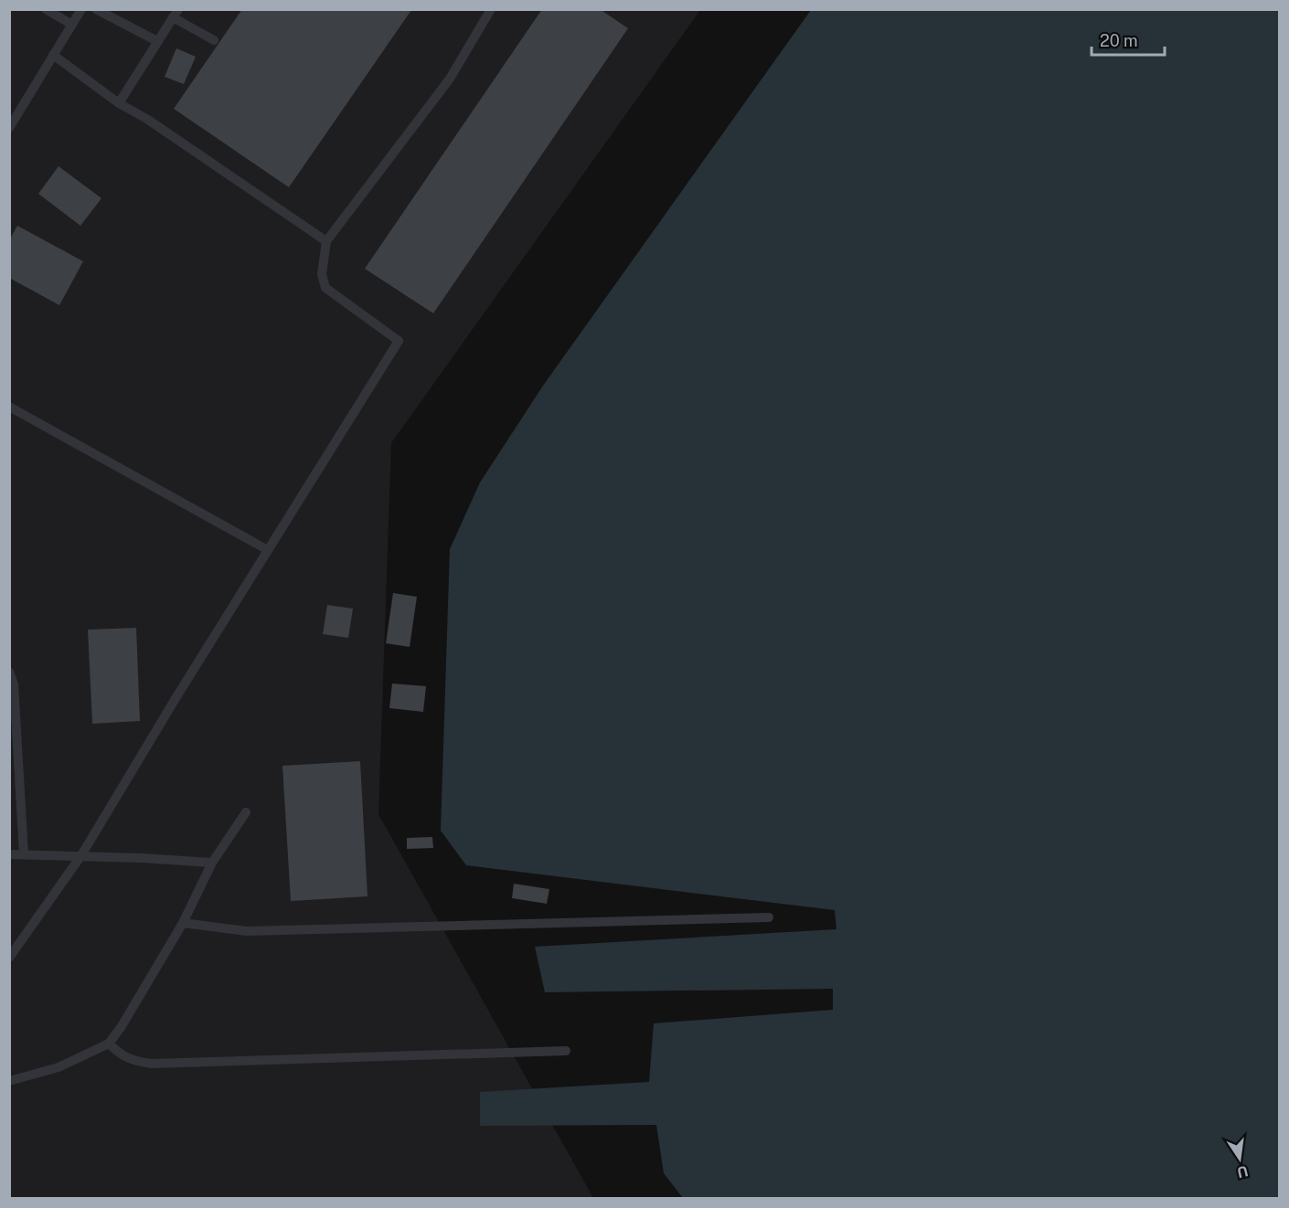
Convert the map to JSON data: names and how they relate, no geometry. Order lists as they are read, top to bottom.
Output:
{
  "scale_bar": "20 m",
  "north": "bottom"
}
